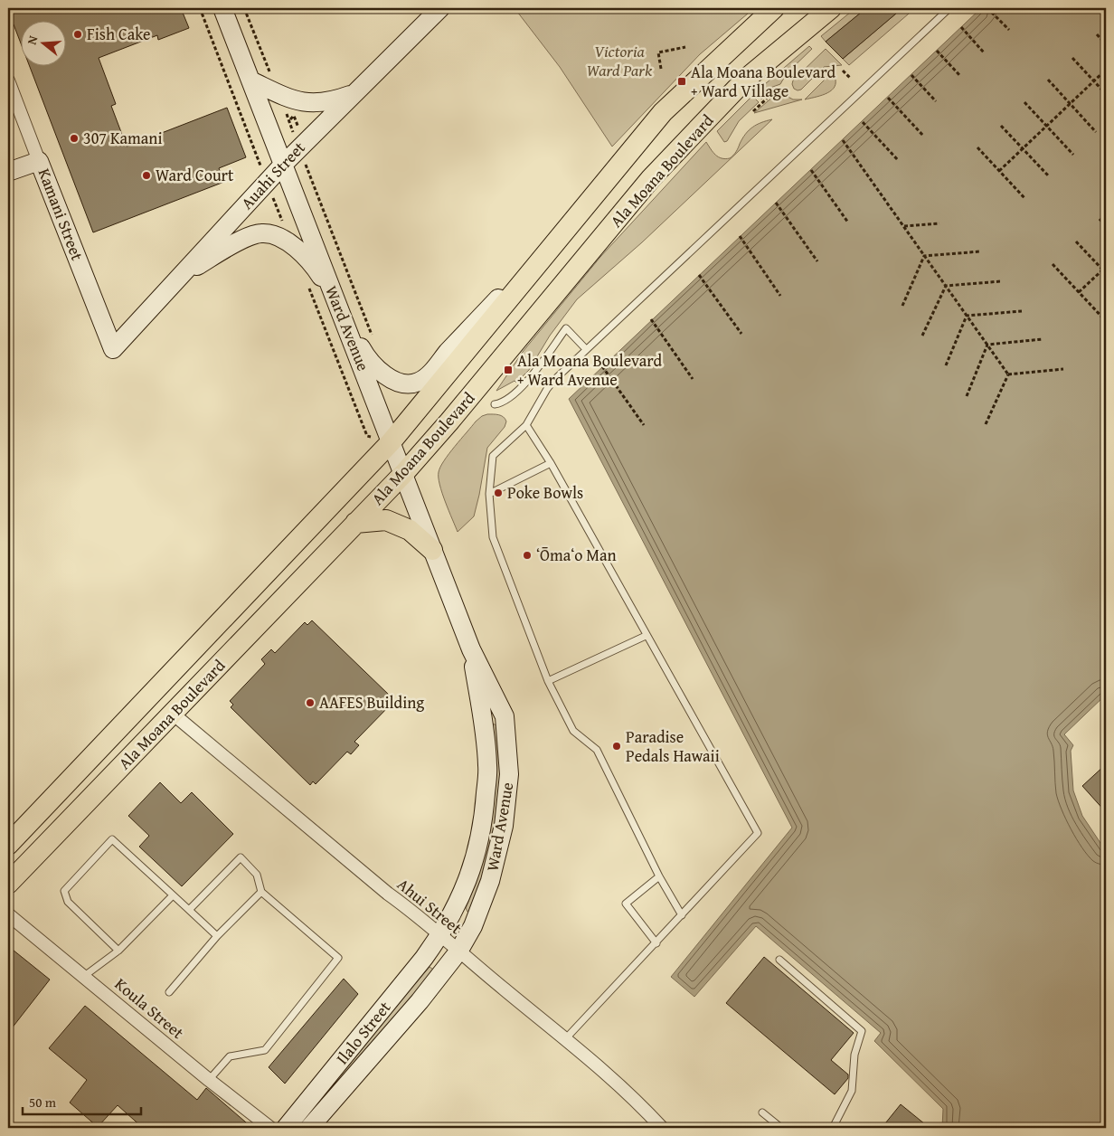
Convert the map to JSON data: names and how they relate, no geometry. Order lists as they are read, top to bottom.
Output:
{
  "streets": {
    "main road": ["Ala Moana Boulevard"],
    "street": [
      "Auahi Street",
      "Kamani Street",
      "Ward Avenue",
      "Ahui Street",
      "Koula Street",
      "Ilalo Street"
    ]
  },
  "crossings": [
    ["Ala Moana Boulevard", "Ward Avenue"],
    ["Ala Moana Boulevard", "Ahui Street"],
    ["Auahi Street", "Kamani Street"],
    ["Auahi Street", "Ward Avenue"],
    ["Ward Avenue", "Ahui Street"],
    ["Ward Avenue", "Ilalo Street"],
    ["Ahui Street", "Ilalo Street"]
  ],
  "parks": ["Victoria Ward Park"],
  "places": {
    "other": [
      "Fish Cake",
      "307 Kamani",
      "Ward Court",
      "Poke Bowls",
      "ʻŌmaʻo Man",
      "AAFES Building",
      "Paradise Pedals Hawaii"
    ],
    "transit": ["Ala Moana Boulevard + Ward Village", "Ala Moana Boulevard + Ward Avenue"]
  },
  "scale_bar": "50 m",
  "north": "left"
}
